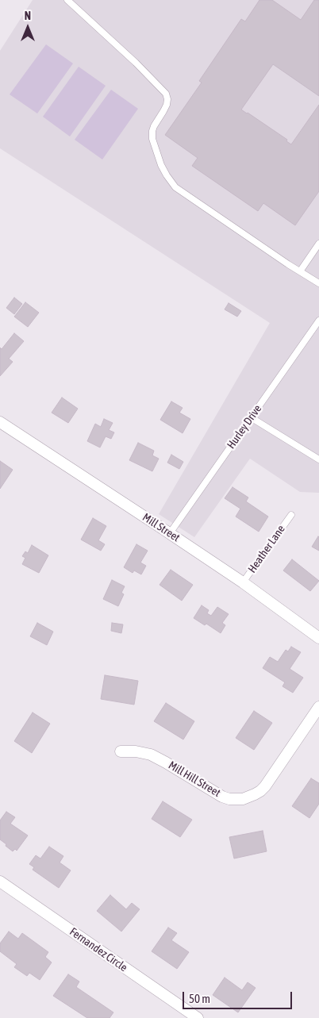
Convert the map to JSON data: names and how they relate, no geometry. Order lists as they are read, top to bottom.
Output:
{
  "streets": {
    "street": ["Mill Street", "Mill Hill Street", "Fernandez Circle"],
    "lane": ["Hurley Drive", "Heather Lane"]
  },
  "crossings": [
    ["Hurley Drive", "Mill Street"],
    ["Mill Street", "Heather Lane"]
  ],
  "scale_bar": "50 m",
  "north": "top"
}
